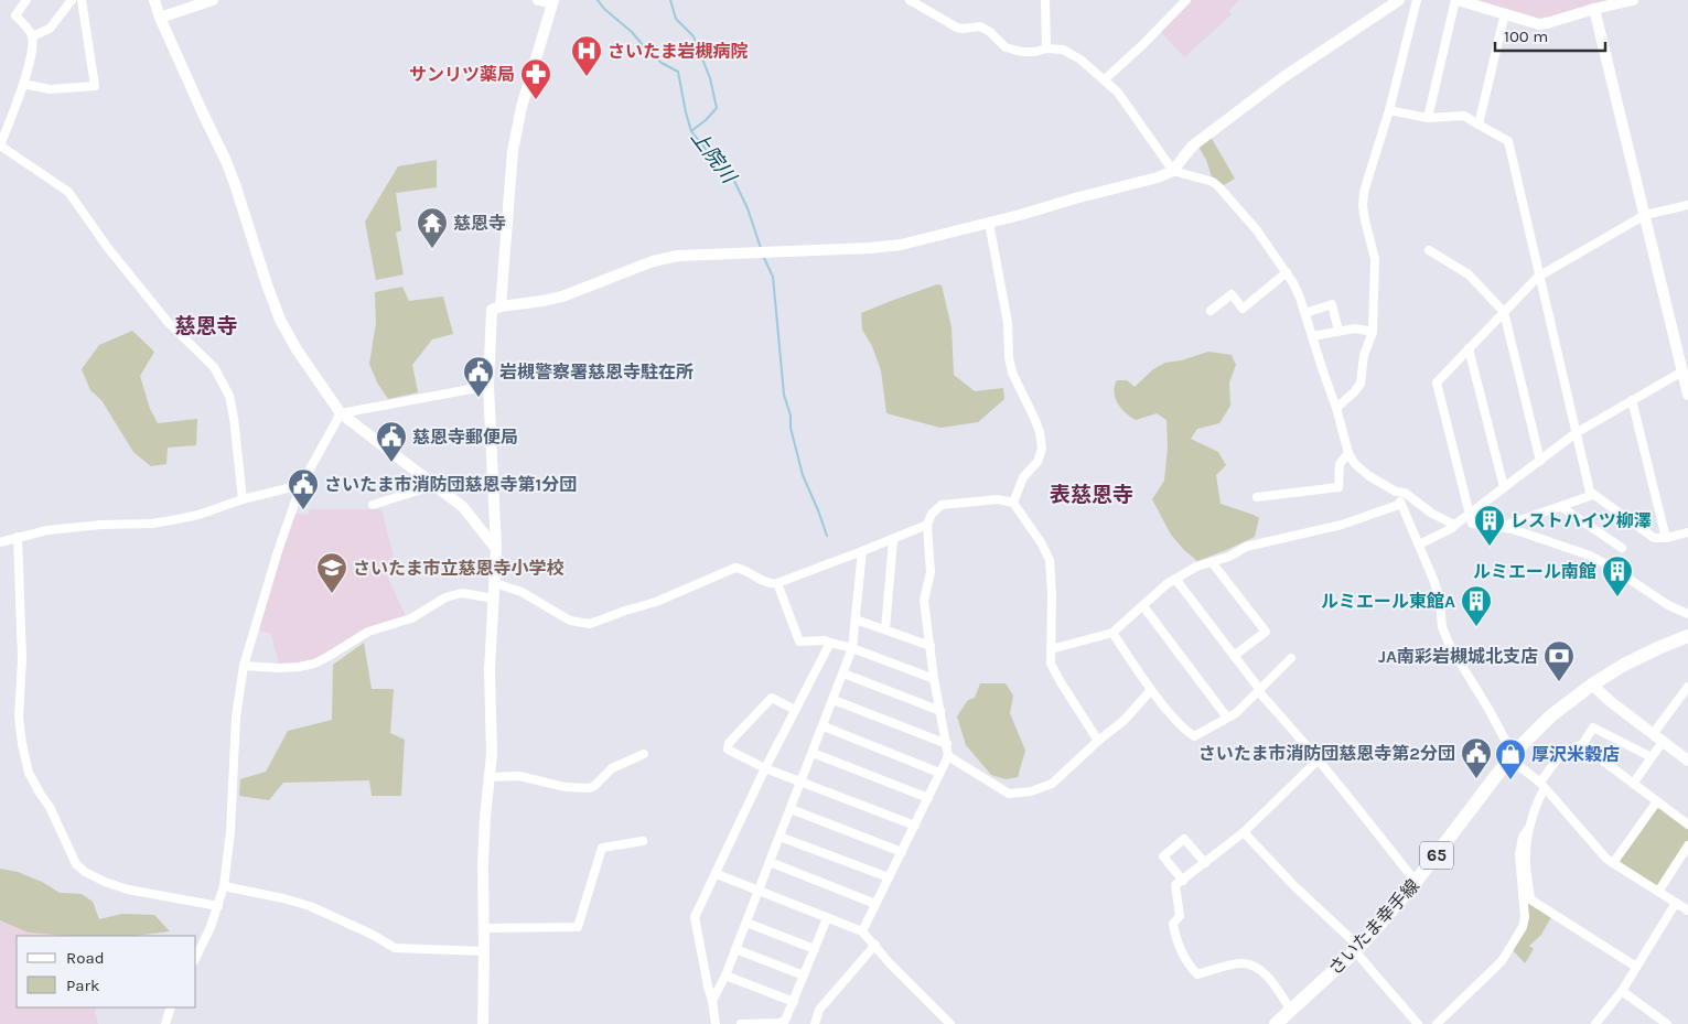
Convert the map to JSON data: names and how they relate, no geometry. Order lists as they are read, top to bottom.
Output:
{
  "streets": {
    "main road": ["65", "さいたま幸手線"]
  },
  "districts": ["慈恩寺", "表慈恩寺"],
  "water": ["上院川"],
  "places": {
    "hospital": ["さいたま岩槻病院"],
    "pharmacy": ["サンリツ薬局"],
    "temple": ["慈恩寺"],
    "public building": [
      "岩槻警察署慈恩寺駐在所",
      "慈恩寺郵便局",
      "さいたま市消防団慈恩寺第1分団",
      "さいたま市消防団慈恩寺第2分団"
    ],
    "building": ["レストハイツ柳澤", "ルミエール南館", "ルミエール東館A"],
    "school or university": ["さいたま市立慈恩寺小学校"],
    "bank": ["JA南彩岩槻城北支店"],
    "shop": ["厚沢米穀店"]
  },
  "legend": ["Road", "Park"],
  "scale_bar": "100 m"
}
